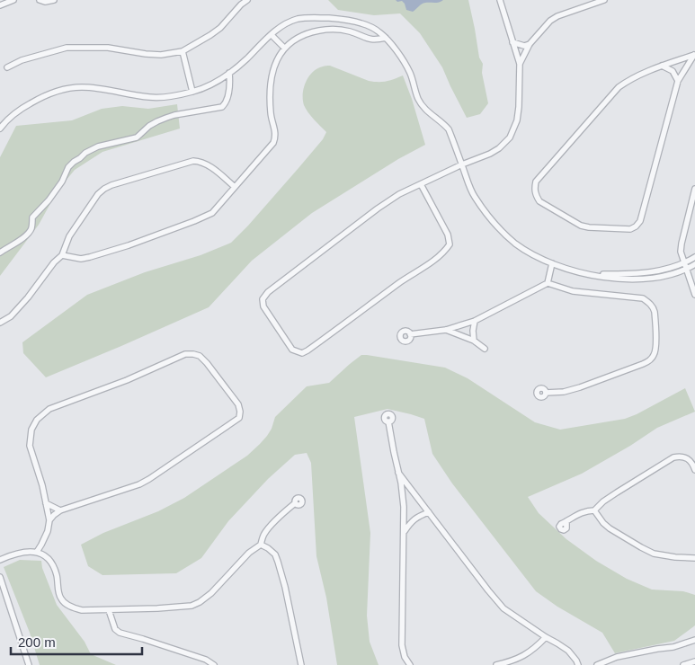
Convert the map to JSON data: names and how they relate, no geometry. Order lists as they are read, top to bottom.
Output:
{
  "scale_bar": "200 m"
}
